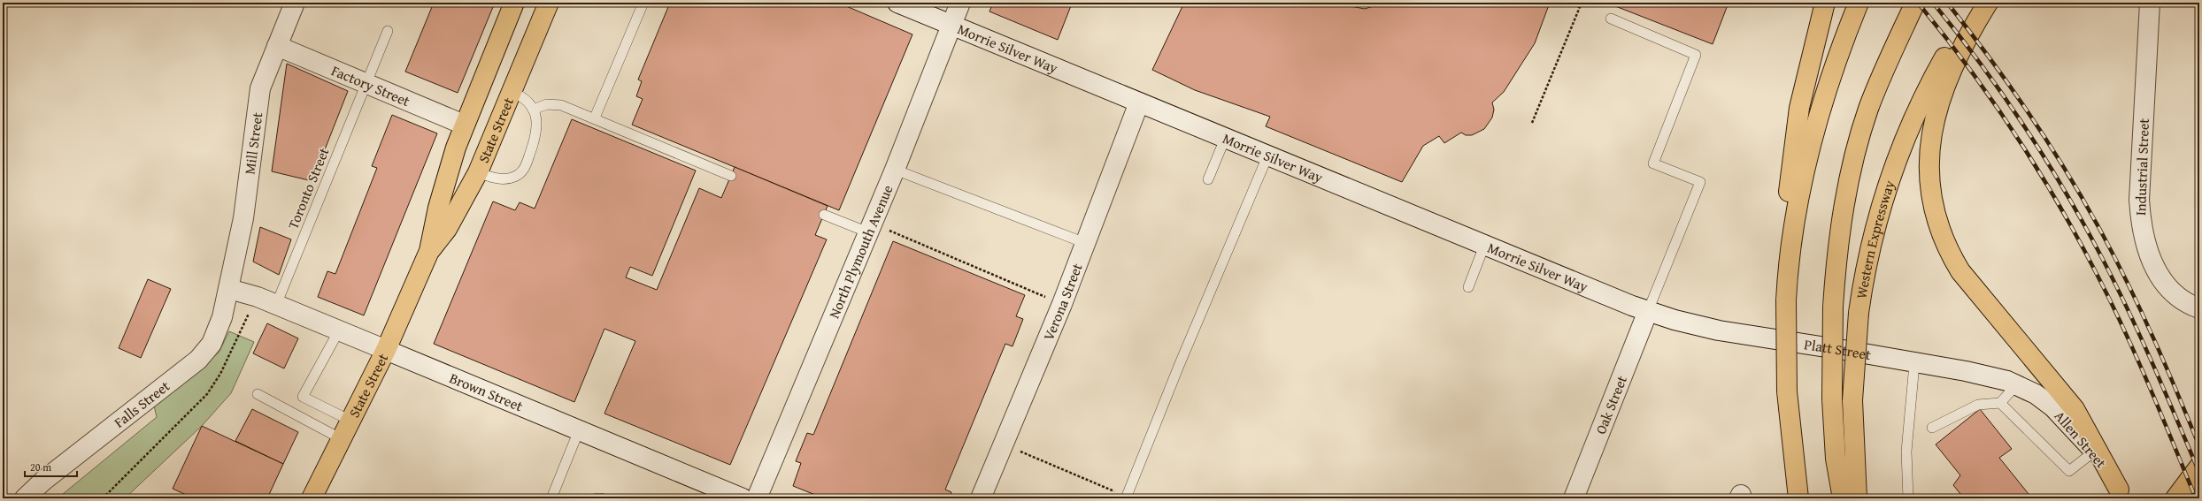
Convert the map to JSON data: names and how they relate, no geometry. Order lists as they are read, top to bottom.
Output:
{
  "streets": {
    "main road": ["State Street", "Western Expressway"],
    "street": [
      "Morrie Silver Way",
      "Factory Street",
      "Mill Street",
      "Industrial Street",
      "North Plymouth Avenue",
      "Verona Street",
      "Platt Street",
      "Brown Street",
      "Falls Street",
      "Oak Street",
      "Allen Street"
    ],
    "lane": ["Toronto Street"]
  },
  "crossings": [
    ["Morrie Silver Way", "North Plymouth Avenue"],
    ["Morrie Silver Way", "Verona Street"],
    ["Morrie Silver Way", "Platt Street"],
    ["Morrie Silver Way", "Oak Street"],
    ["Factory Street", "State Street"],
    ["Factory Street", "Mill Street"],
    ["Factory Street", "Toronto Street"],
    ["State Street", "Brown Street"],
    ["Mill Street", "Brown Street"],
    ["Mill Street", "Falls Street"],
    ["Toronto Street", "Brown Street"],
    ["Platt Street", "Oak Street"],
    ["Platt Street", "Allen Street"],
    ["Brown Street", "Falls Street"]
  ],
  "scale_bar": "20 m"
}
